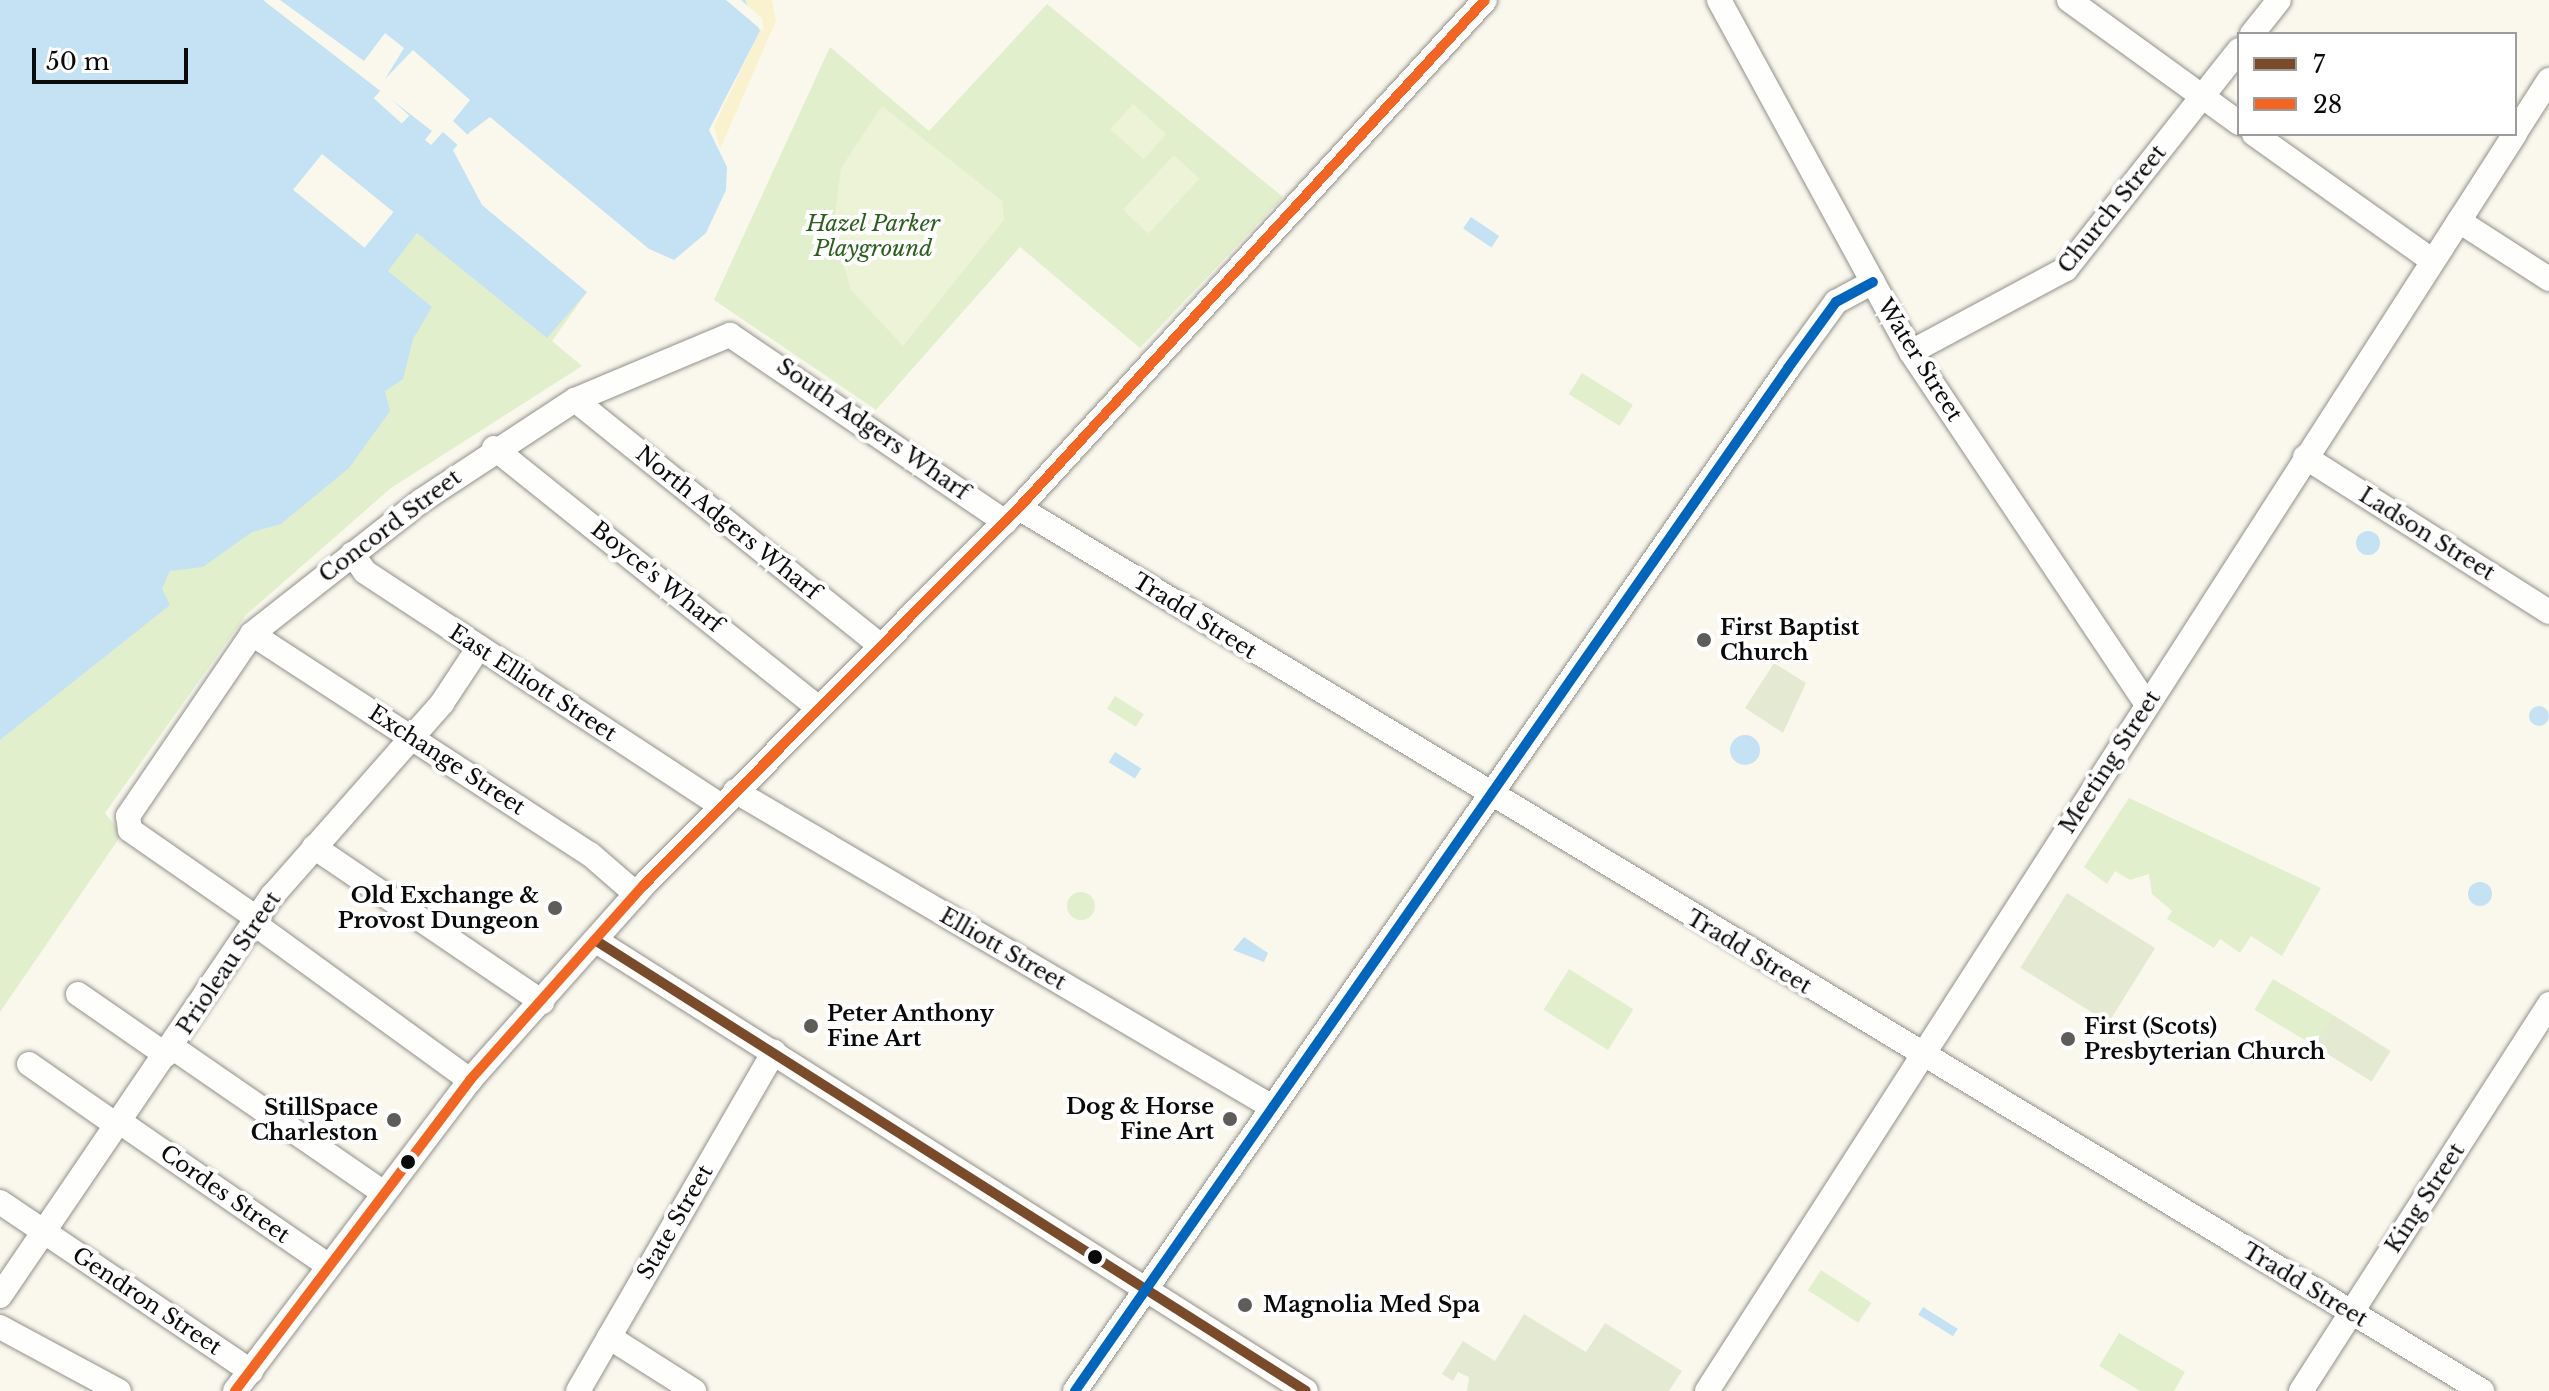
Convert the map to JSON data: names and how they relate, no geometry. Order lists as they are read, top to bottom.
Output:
{
  "streets": {
    "street": [
      "Church Street",
      "Water Street",
      "South Adgers Wharf",
      "North Adgers Wharf",
      "Concord Street",
      "Ladson Street",
      "Boyce's Wharf",
      "Tradd Street",
      "East Elliott Street",
      "Exchange Street",
      "Meeting Street",
      "Elliott Street",
      "Prioleau Street",
      "Cordes Street",
      "King Street",
      "State Street",
      "Gendron Street"
    ]
  },
  "crossings": [
    ["Church Street", "Water Street"],
    ["Water Street", "Meeting Street"],
    ["South Adgers Wharf", "Concord Street"],
    ["South Adgers Wharf", "Tradd Street"],
    ["North Adgers Wharf", "Concord Street"],
    ["Concord Street", "Boyce's Wharf"],
    ["Concord Street", "East Elliott Street"],
    ["Concord Street", "Exchange Street"],
    ["Concord Street", "Prioleau Street"],
    ["Ladson Street", "Meeting Street"],
    ["Tradd Street", "Meeting Street"],
    ["Tradd Street", "King Street"],
    ["East Elliott Street", "Elliott Street"],
    ["East Elliott Street", "Prioleau Street"],
    ["Exchange Street", "Prioleau Street"],
    ["Prioleau Street", "Cordes Street"],
    ["Prioleau Street", "Gendron Street"]
  ],
  "parks": ["Hazel Parker Playground"],
  "places": [
    "First Baptist Church",
    "Old Exchange & Provost Dungeon",
    "Peter Anthony Fine Art",
    "First (Scots) Presbyterian Church",
    "Dog & Horse Fine Art",
    "StillSpace Charleston",
    "Magnolia Med Spa"
  ],
  "lines": ["transit line 28", "transit line 7"],
  "legend": ["7", "28"],
  "scale_bar": "50 m"
}
